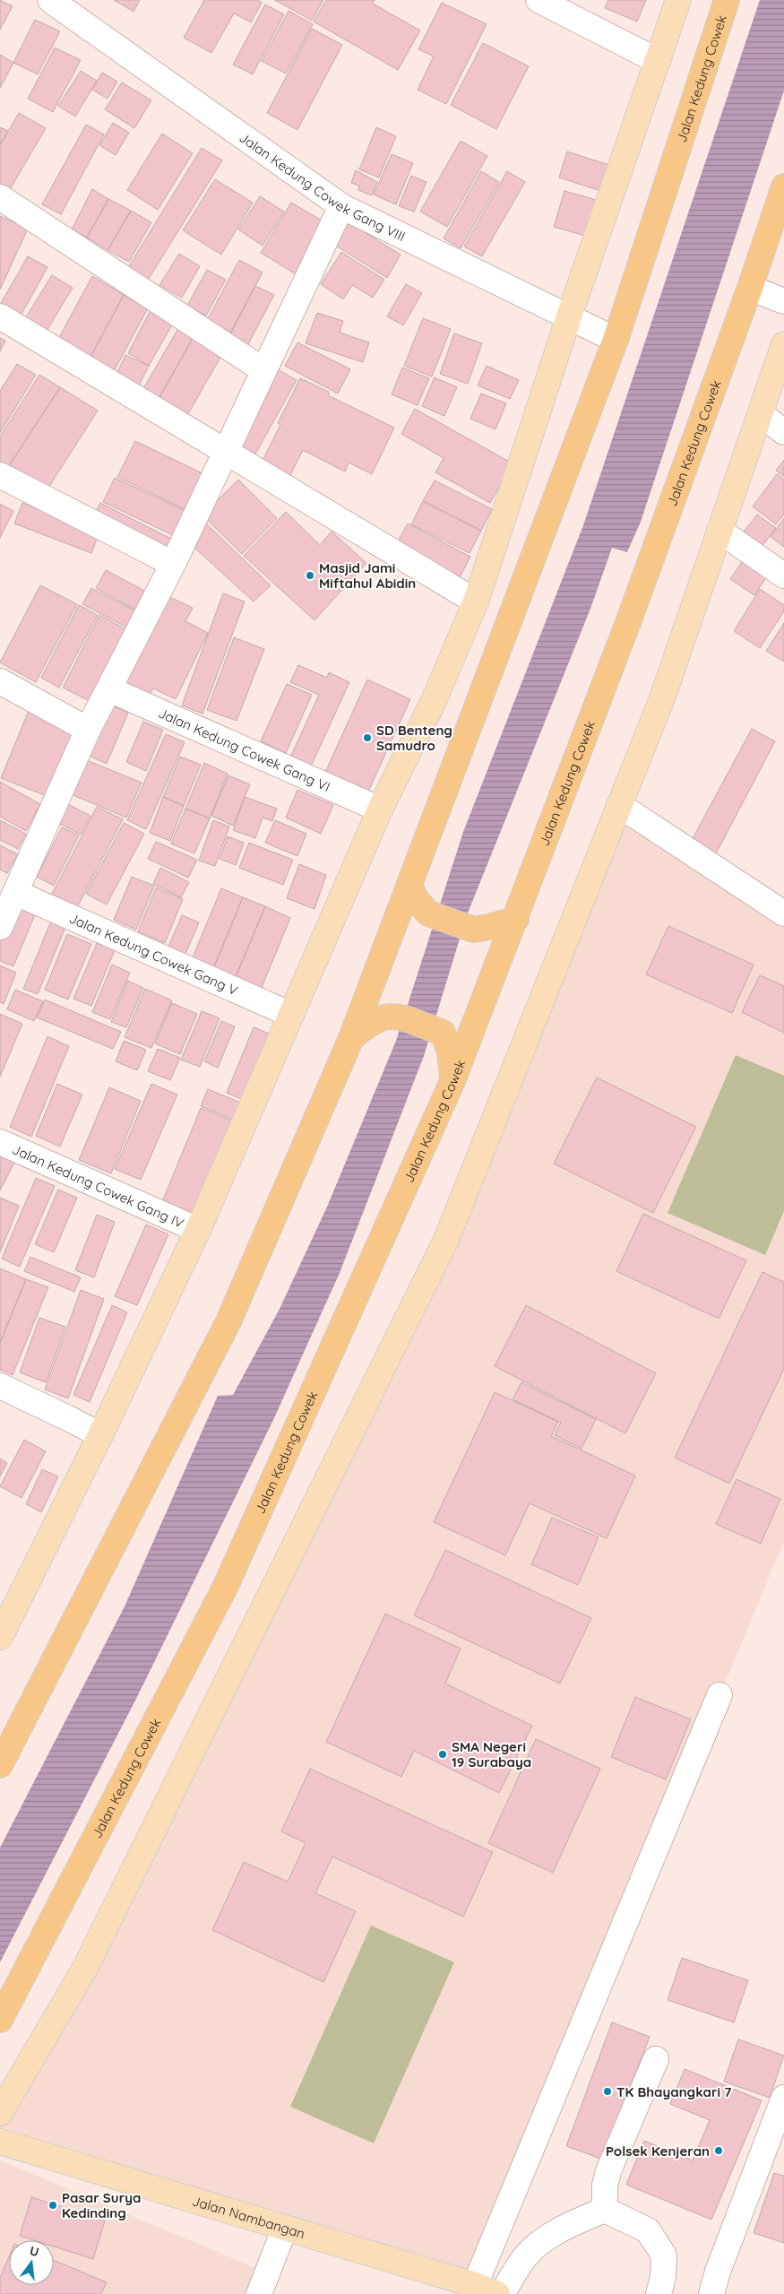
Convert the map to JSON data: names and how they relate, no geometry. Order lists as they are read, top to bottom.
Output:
{
  "streets": {
    "highway": ["Jalan Kedung Cowek"],
    "main road": ["Jalan Nambangan"],
    "street": [
      "Jalan Kedung Cowek Gang VIII",
      "Jalan Kedung Cowek Gang VI",
      "Jalan Kedung Cowek Gang V",
      "Jalan Kedung Cowek Gang IV"
    ]
  },
  "crossings": [
    ["Jalan Kedung Cowek", "Jalan Kedung Cowek Gang VIII"]
  ],
  "places": [
    "Masjid Jami Miftahul Abidin",
    "SD Benteng Samudro",
    "SMA Negeri 19 Surabaya",
    "TK Bhayangkari 7",
    "Polsek Kenjeran",
    "Pasar Surya Kedinding"
  ],
  "north": "top"
}
